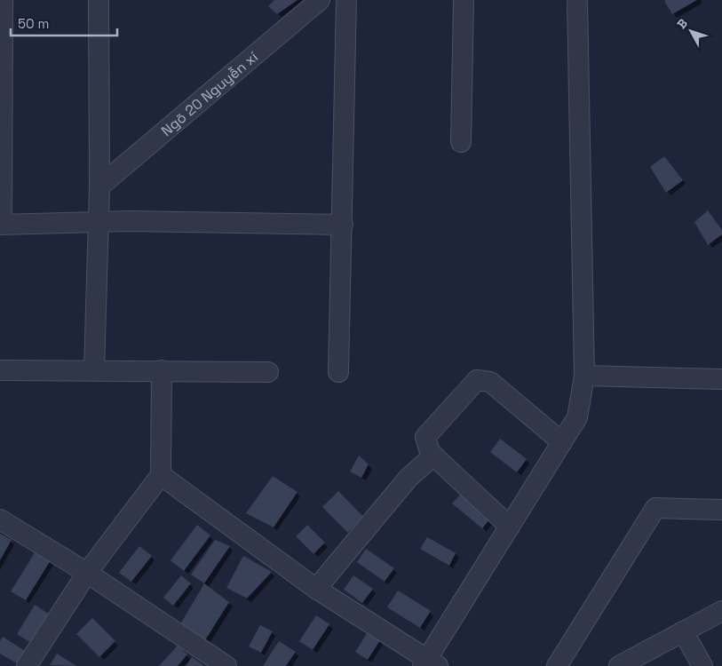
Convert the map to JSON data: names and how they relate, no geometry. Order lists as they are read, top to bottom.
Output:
{
  "streets": {
    "street": ["Ngõ 20 Nguyễn xí"]
  },
  "scale_bar": "50 m",
  "north": "top left"
}
